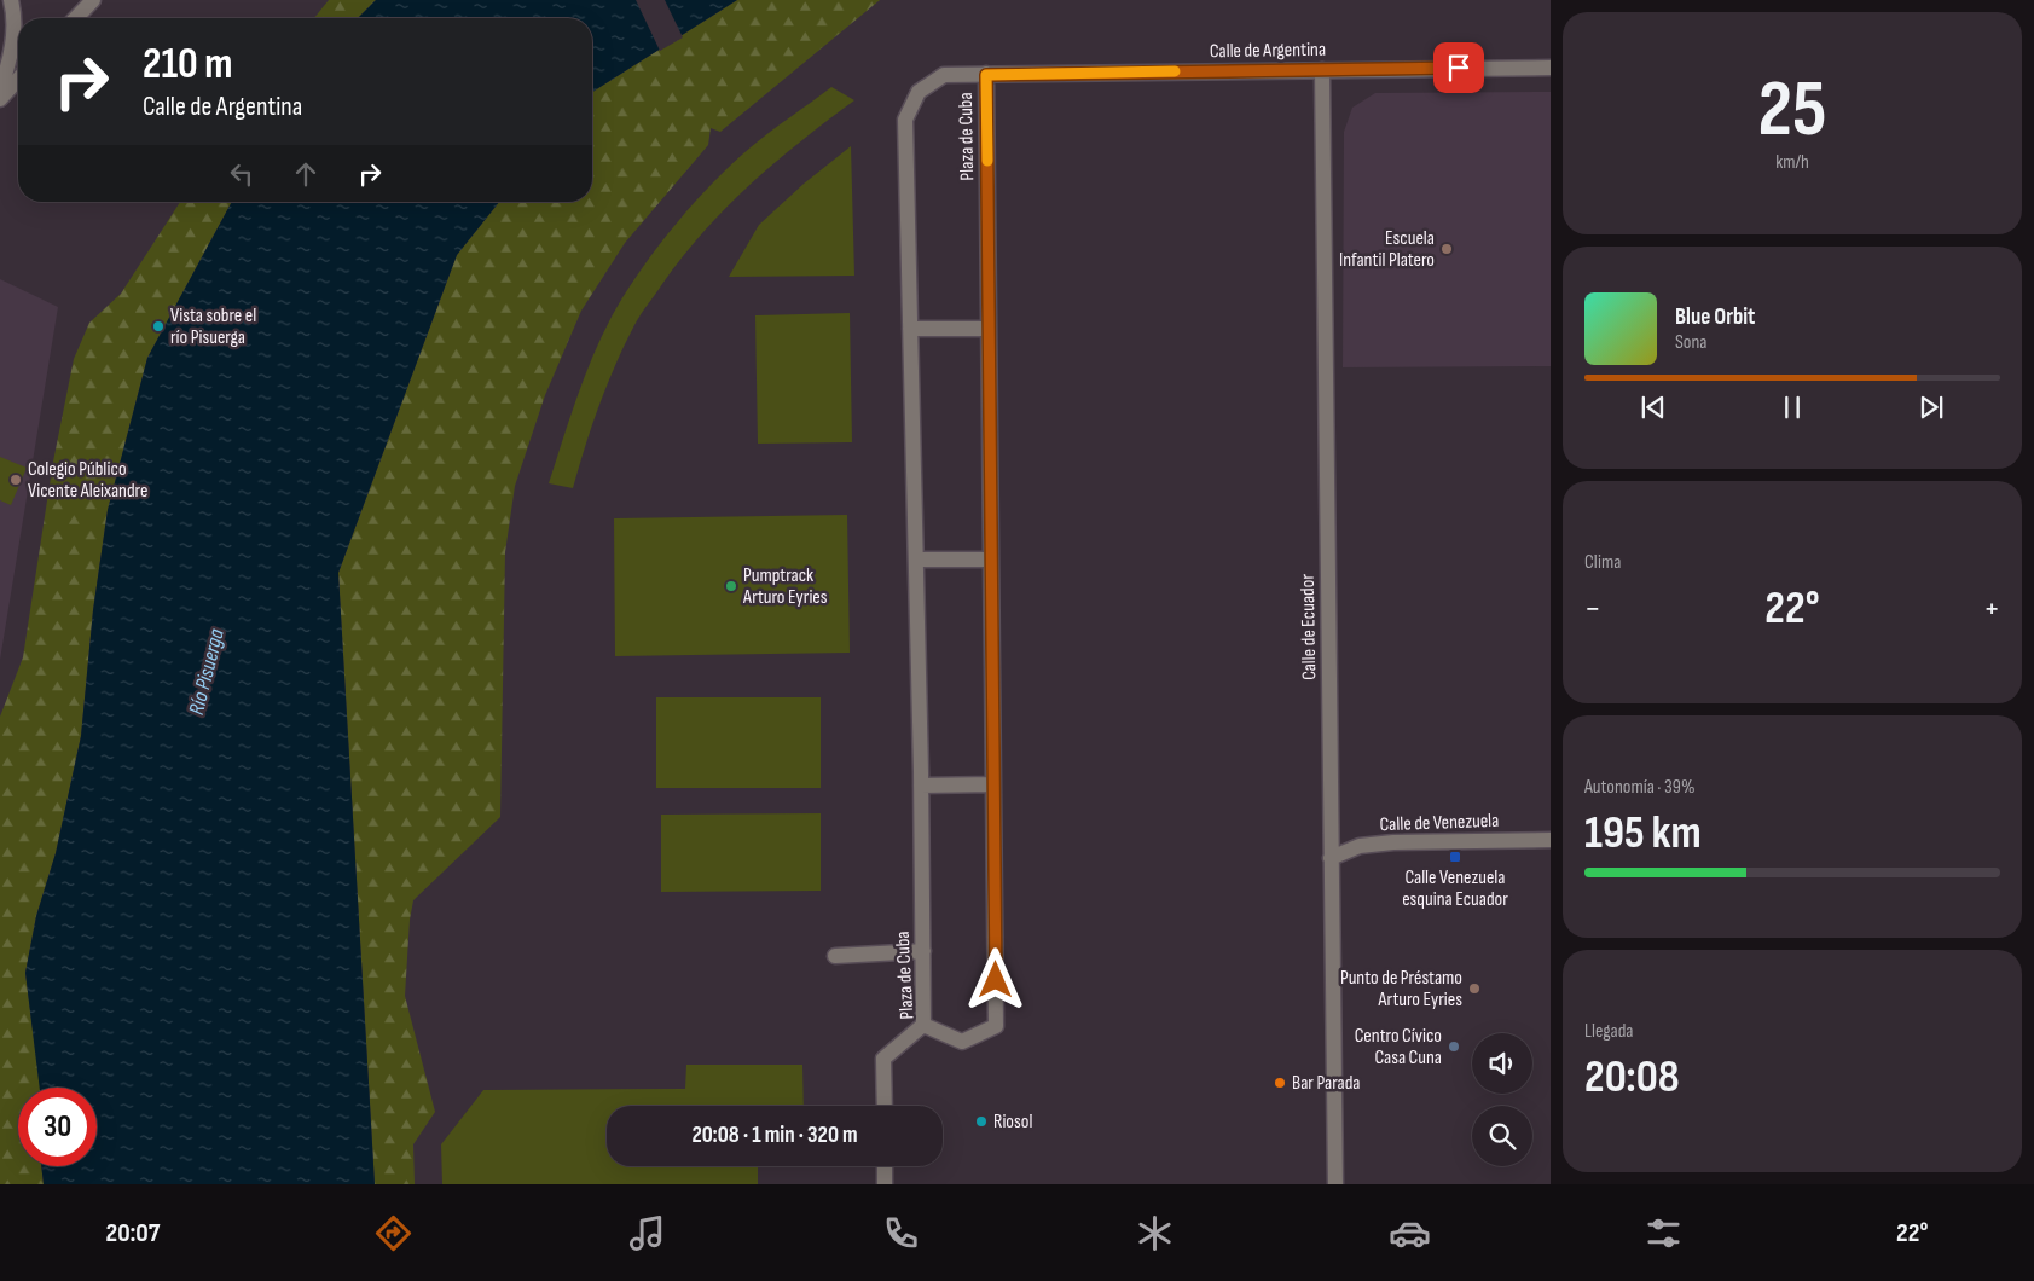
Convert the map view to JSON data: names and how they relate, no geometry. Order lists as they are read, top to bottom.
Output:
{
  "streets": {
    "street": [
      "Calle de Argentina",
      "Plaza de Cuba",
      "Calle de Ecuador",
      "Calle de Venezuela"
    ]
  },
  "crossings": [
    ["Calle de Argentina", "Plaza de Cuba"],
    ["Calle de Argentina", "Calle de Ecuador"],
    ["Calle de Ecuador", "Calle de Venezuela"]
  ],
  "water": ["Río Pisuerga"],
  "places": {
    "other": [
      "Escuela Infantil Platero",
      "Vista sobre el río Pisuerga",
      "Colegio Público Vicente Aleixandre",
      "Pumptrack Arturo Eyries",
      "Punto de Préstamo Arturo Eyries",
      "Centro Cívico Casa Cuna",
      "Bar Parada",
      "Riosol"
    ],
    "transit": ["Calle Venezuela esquina Ecuador"]
  },
  "page": {
    "tile": [
      ["25", "km/h"],
      "Clima",
      ["Autonomía · 39%", "195 km"],
      ["Llegada", "20:08"]
    ],
    "turn": ["210 m", "Calle de Argentina"],
    "song": ["Blue Orbit", "Sona"],
    "heat": ["−", "22°", "+"],
    "limit": "30",
    "trip": "20:08 · 1 min · 320 m",
    "tabs": ["20:07", "22°"]
  }
}
